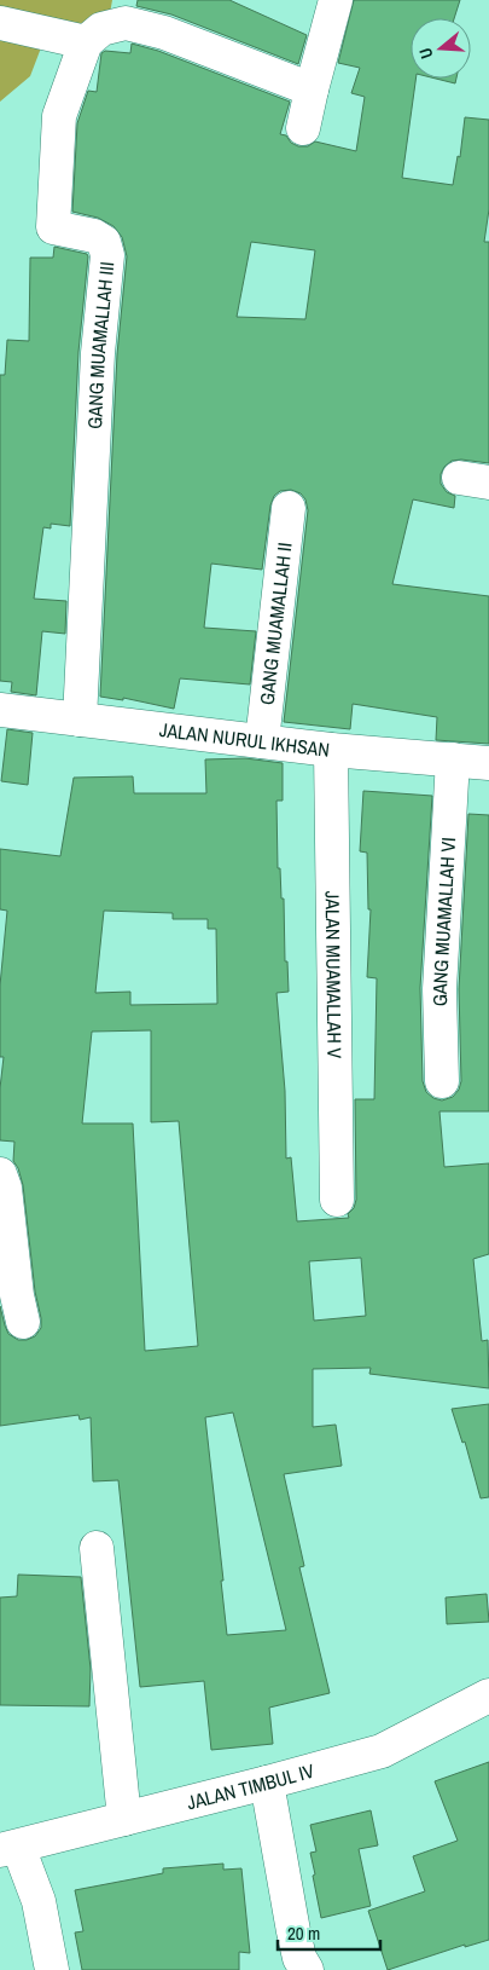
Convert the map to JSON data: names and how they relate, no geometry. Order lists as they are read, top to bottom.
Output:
{
  "streets": {
    "street": [
      "GANG MUAMALLAH III",
      "GANG MUAMALLAH II",
      "JALAN NURUL IKHSAN",
      "GANG MUAMALLAH VI",
      "JALAN MUAMALLAH V",
      "JALAN TIMBUL IV"
    ]
  },
  "crossings": [
    ["GANG MUAMALLAH III", "JALAN NURUL IKHSAN"],
    ["GANG MUAMALLAH II", "JALAN NURUL IKHSAN"],
    ["JALAN NURUL IKHSAN", "GANG MUAMALLAH VI"],
    ["JALAN NURUL IKHSAN", "JALAN MUAMALLAH V"]
  ],
  "scale_bar": "20 m",
  "north": "left"
}
